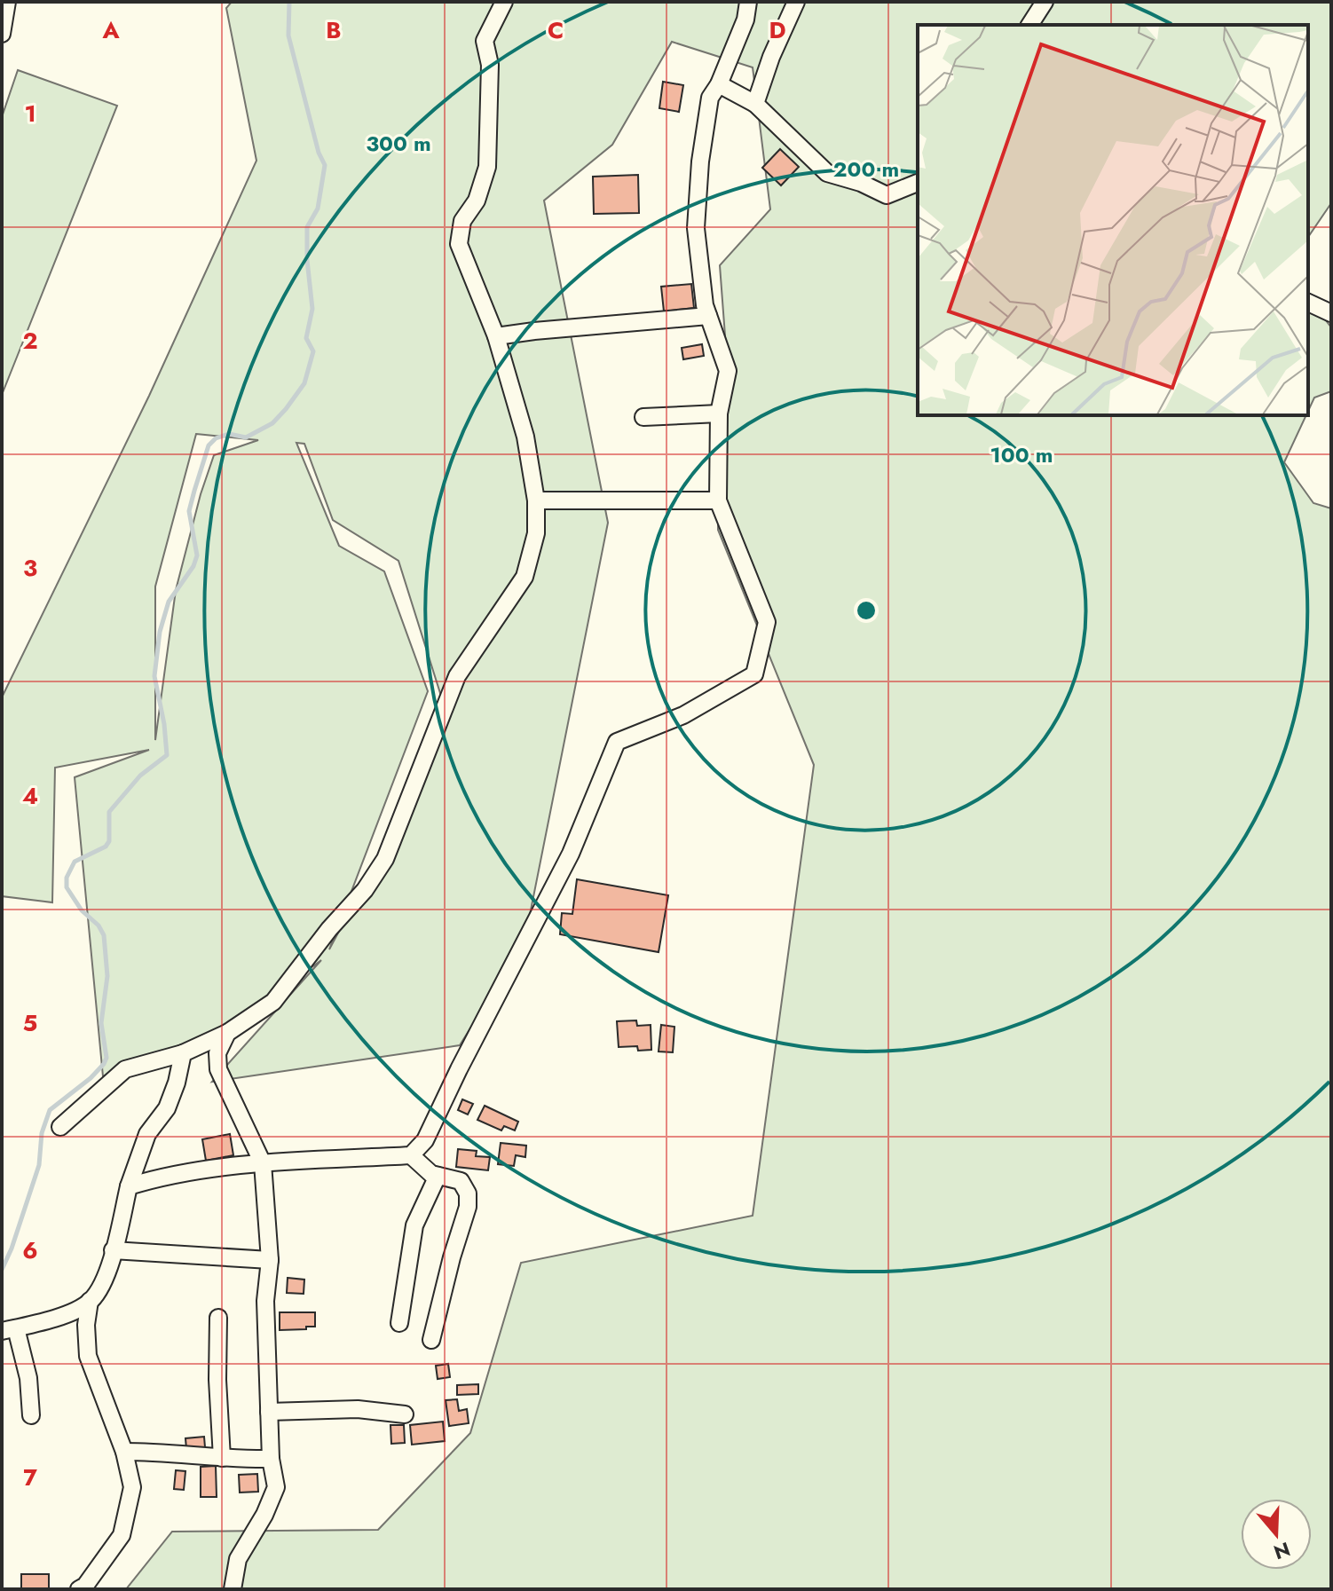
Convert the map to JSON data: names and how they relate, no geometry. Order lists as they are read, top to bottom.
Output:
{
  "north": "bottom",
  "grid": {
    "columns": [
      "A",
      "B",
      "C",
      "D"
    ],
    "rows": [
      "1",
      "2",
      "3",
      "4",
      "5",
      "6",
      "7"
    ]
  },
  "rings": ["300 m", "200 m", "100 m"]
}
